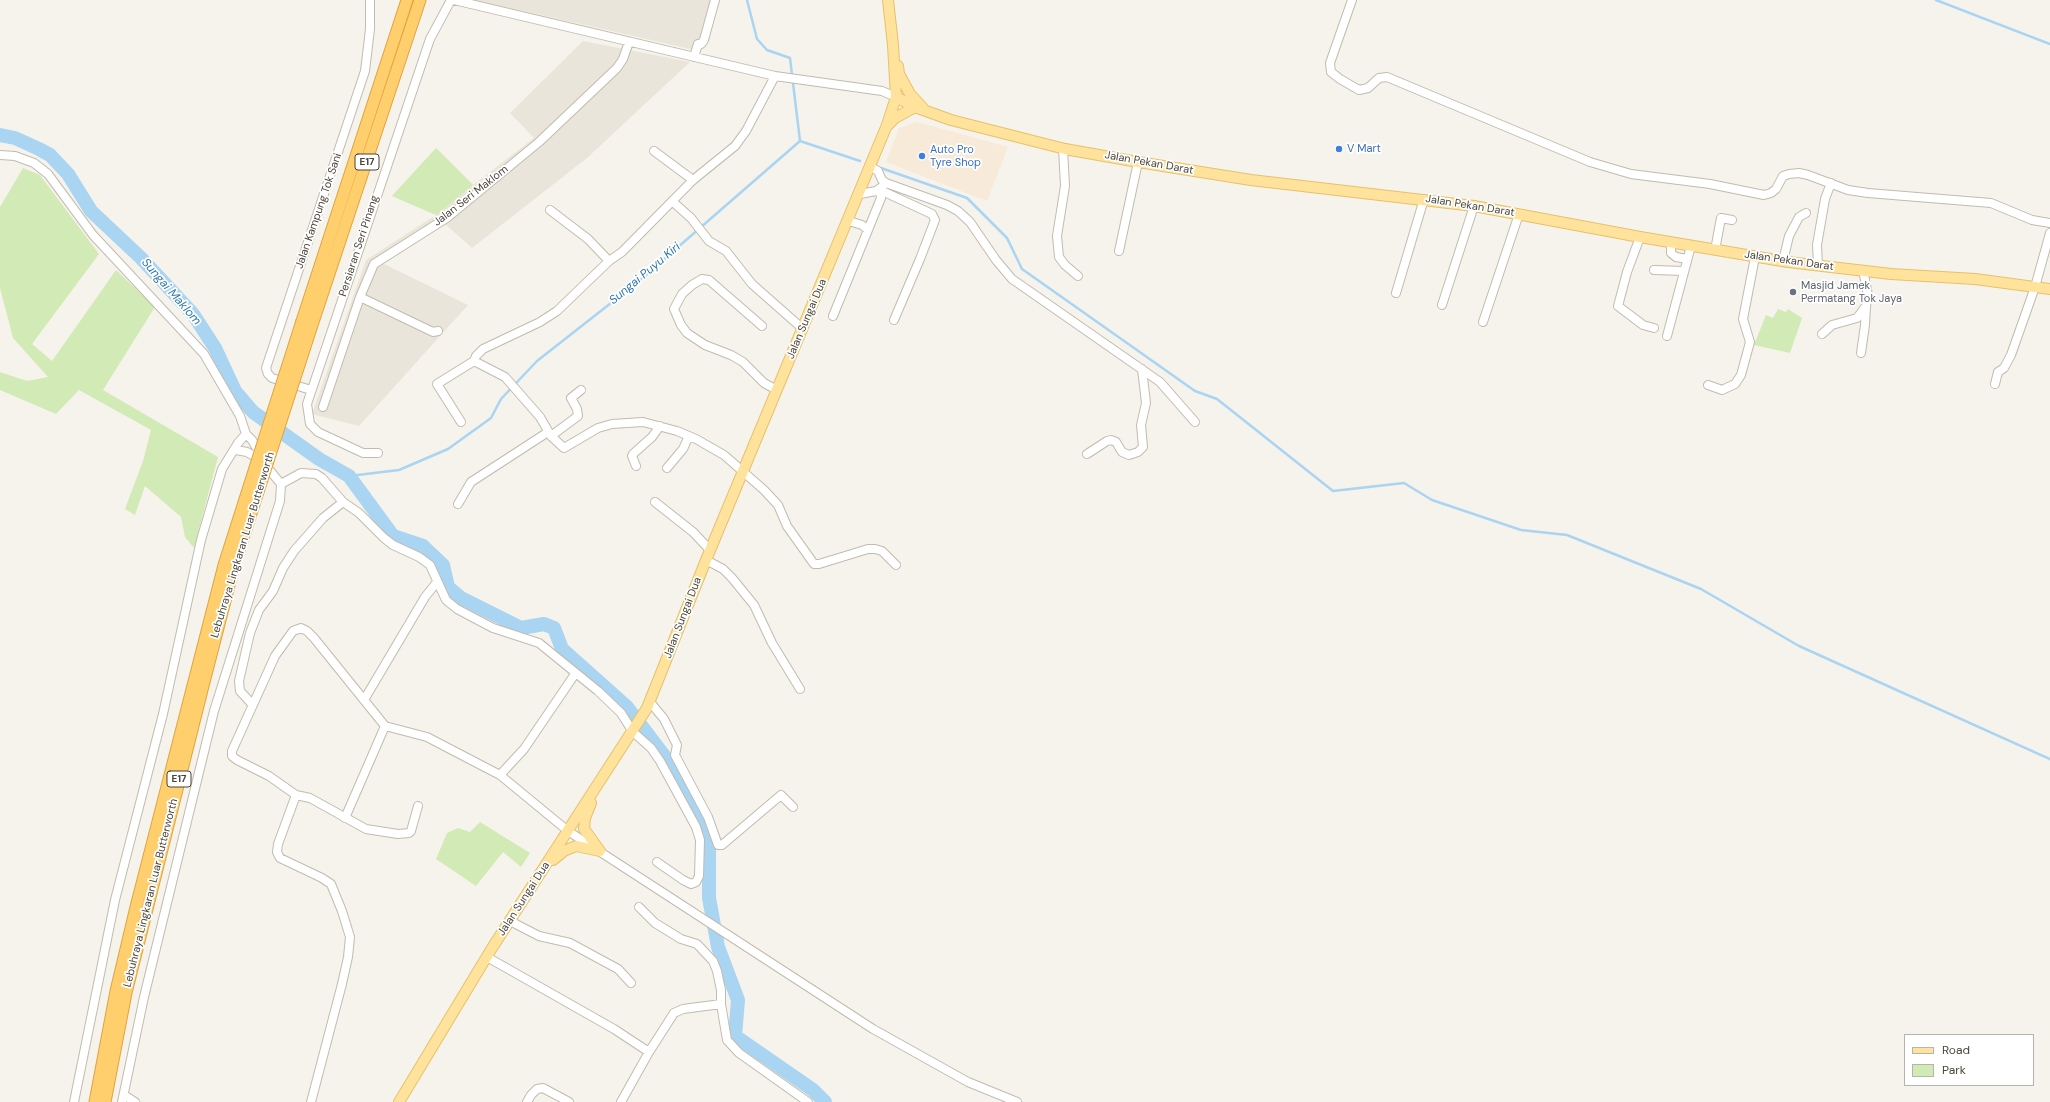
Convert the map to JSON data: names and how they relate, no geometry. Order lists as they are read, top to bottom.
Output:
{
  "streets": {
    "highway": ["E17", "Lebuhraya Lingkaran Luar Butterworth"],
    "main road": ["Jalan Pekan Darat", "Jalan Sungai Dua"],
    "street": ["Jalan Seri Maklom", "Jalan Kampung Tok Sani", "Persiaran Seri Pinang"]
  },
  "crossings": [
    ["Jalan Pekan Darat", "Jalan Sungai Dua"],
    ["Jalan Kampung Tok Sani", "Persiaran Seri Pinang"]
  ],
  "water": ["Sungai Puyu Kiri", "Sungai Maklom"],
  "places": ["V Mart", "Auto Pro Tyre Shop", "Masjid Jamek Permatang Tok Jaya"],
  "legend": ["Road", "Park"]
}
